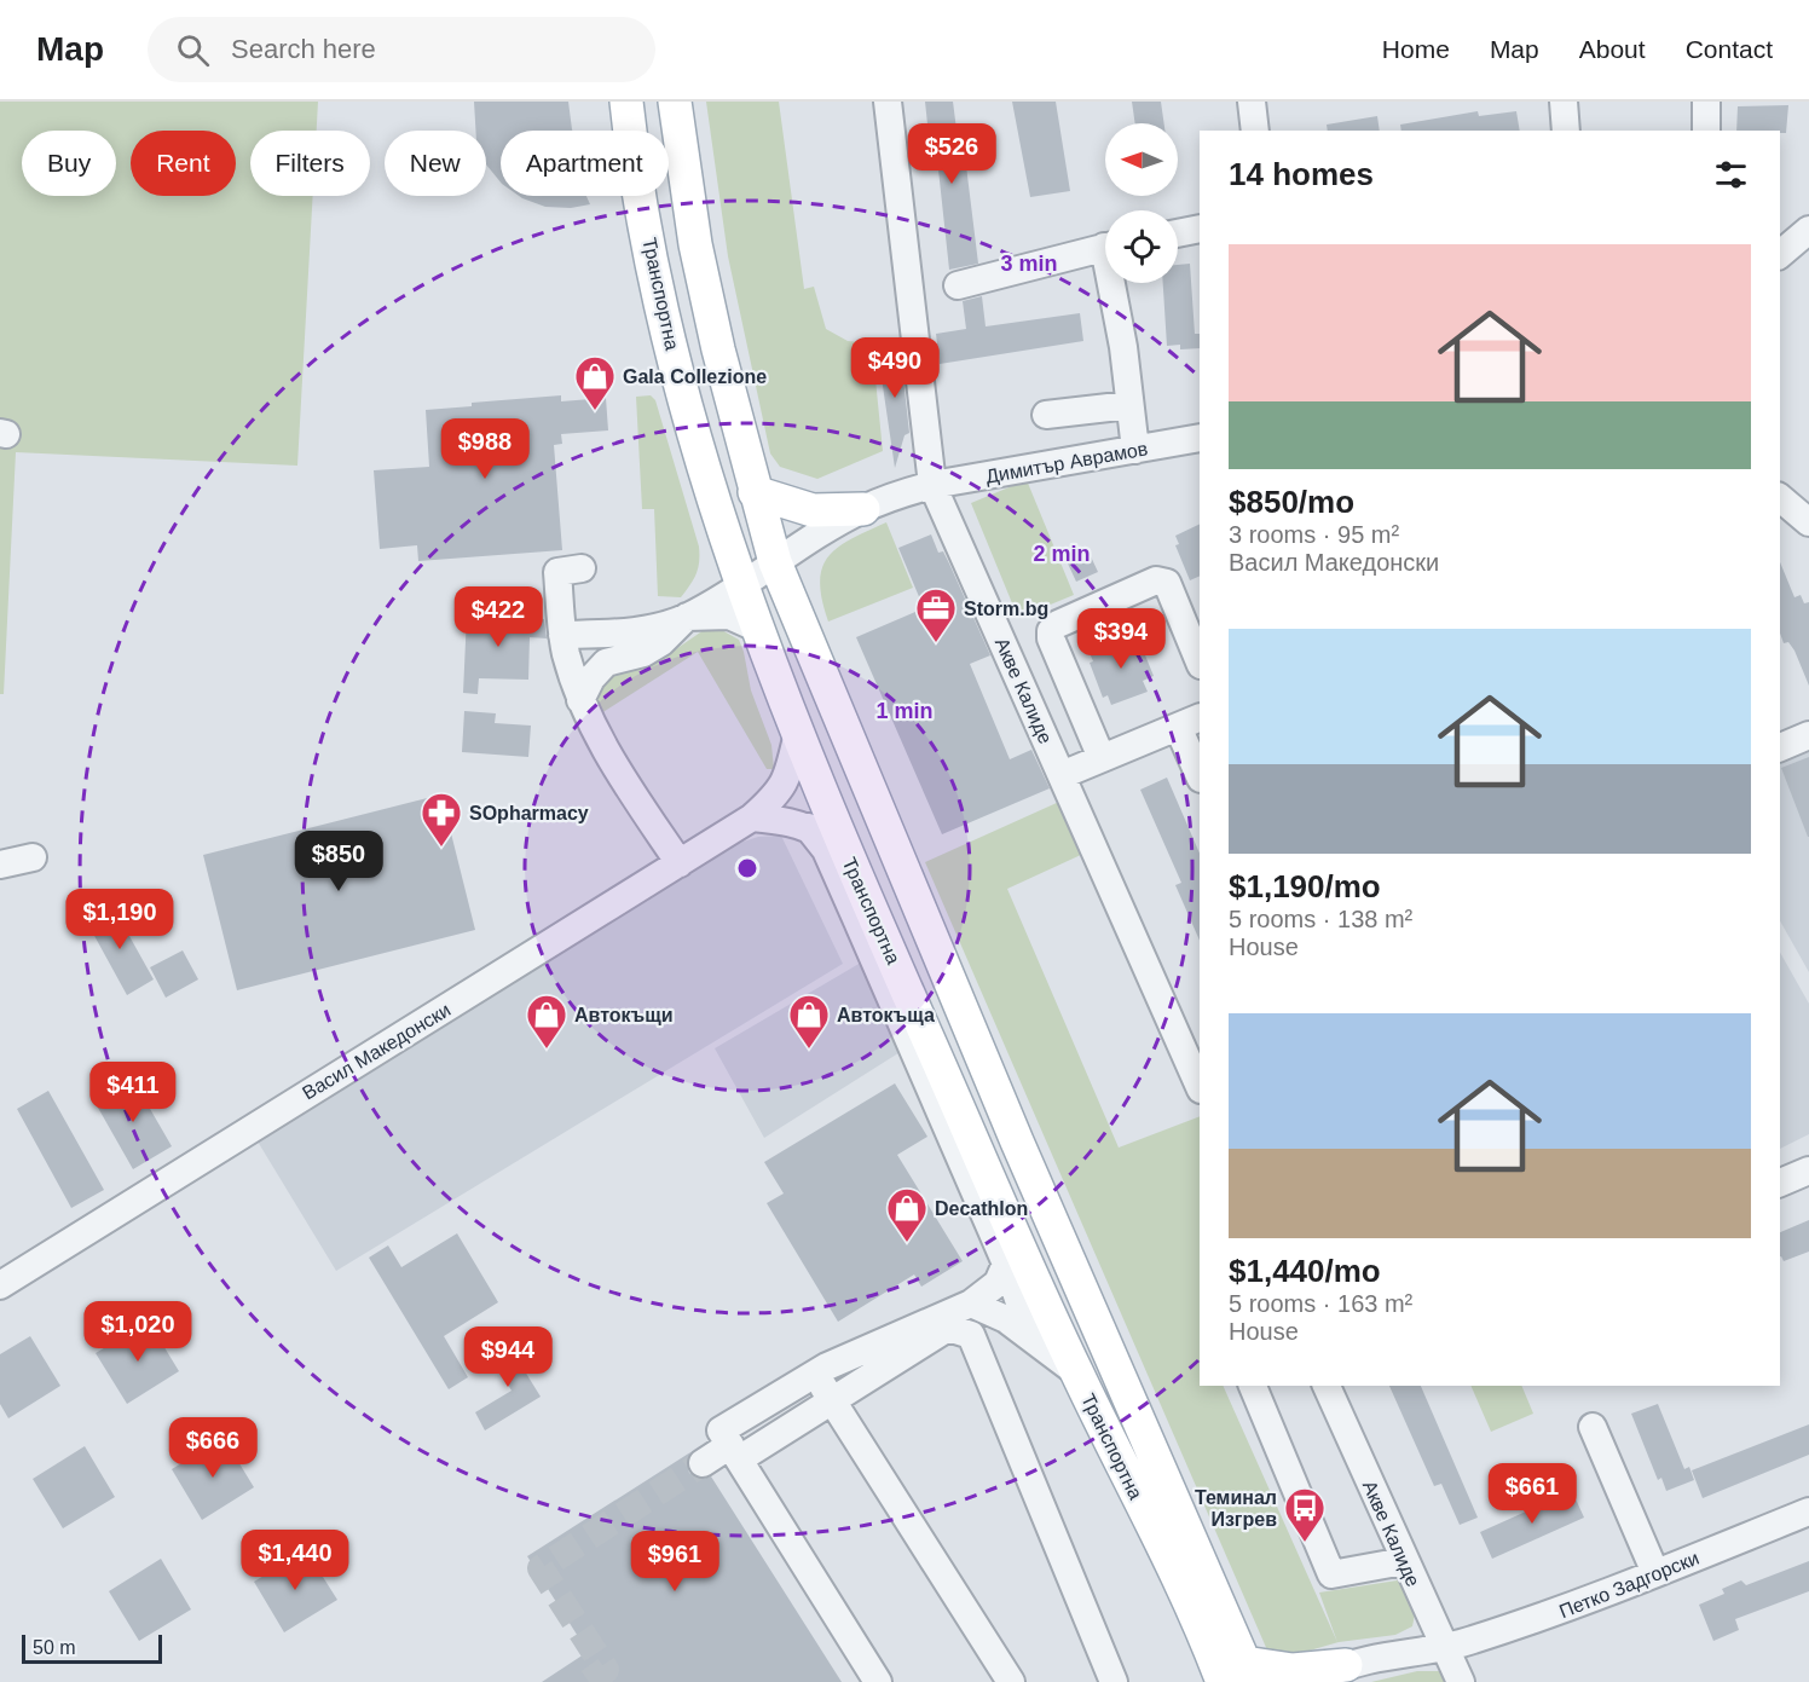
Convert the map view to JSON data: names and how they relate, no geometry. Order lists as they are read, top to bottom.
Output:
{
  "streets": {
    "main road": ["Транспортна"],
    "street": [
      "Димитър Аврамов",
      "Акве Калиде",
      "Васил Македонски",
      "Петко Задгорски"
    ]
  },
  "crossings": [
    ["Транспортна", "Димитър Аврамов"],
    ["Транспортна", "Васил Македонски"],
    ["Димитър Аврамов", "Акве Калиде"],
    ["Димитър Аврамов", "Васил Македонски"],
    ["Акве Калиде", "Петко Задгорски"]
  ],
  "places": {
    "shop": [
      "Gala Collezione",
      "Автокъщи",
      "Автокъща",
      "Decathlon"
    ],
    "office": ["Storm.bg"],
    "pharmacy": ["SOpharmacy"],
    "bus stop": ["Теминал Изгрев"]
  },
  "scale_bar": "50 m",
  "north": "left",
  "page": {
    "header": "Map",
    "search": "Search here",
    "nav": [
      "Home",
      "Map",
      "About",
      "Contact"
    ],
    "price": [
      "$526",
      "$490",
      "$988",
      "$422",
      "$394",
      "$850",
      "$1,190",
      "$411",
      "$1,020",
      "$944",
      "$666",
      "$661",
      "$1,440",
      "$961"
    ],
    "chip": [
      "Buy",
      "Rent",
      "Filters",
      "New",
      "Apartment"
    ],
    "heading": "14 homes",
    "list": [
      {
        "name": "$850/mo",
        "note": "3 rooms · 95 m² · Васил Македонски"
      },
      {
        "name": "$1,190/mo",
        "note": "5 rooms · 138 m² · House"
      },
      {
        "name": "$1,440/mo",
        "note": "5 rooms · 163 m² · House"
      }
    ],
    "scale": "50 m"
  },
  "rings": ["3 min", "2 min", "1 min"]
}
